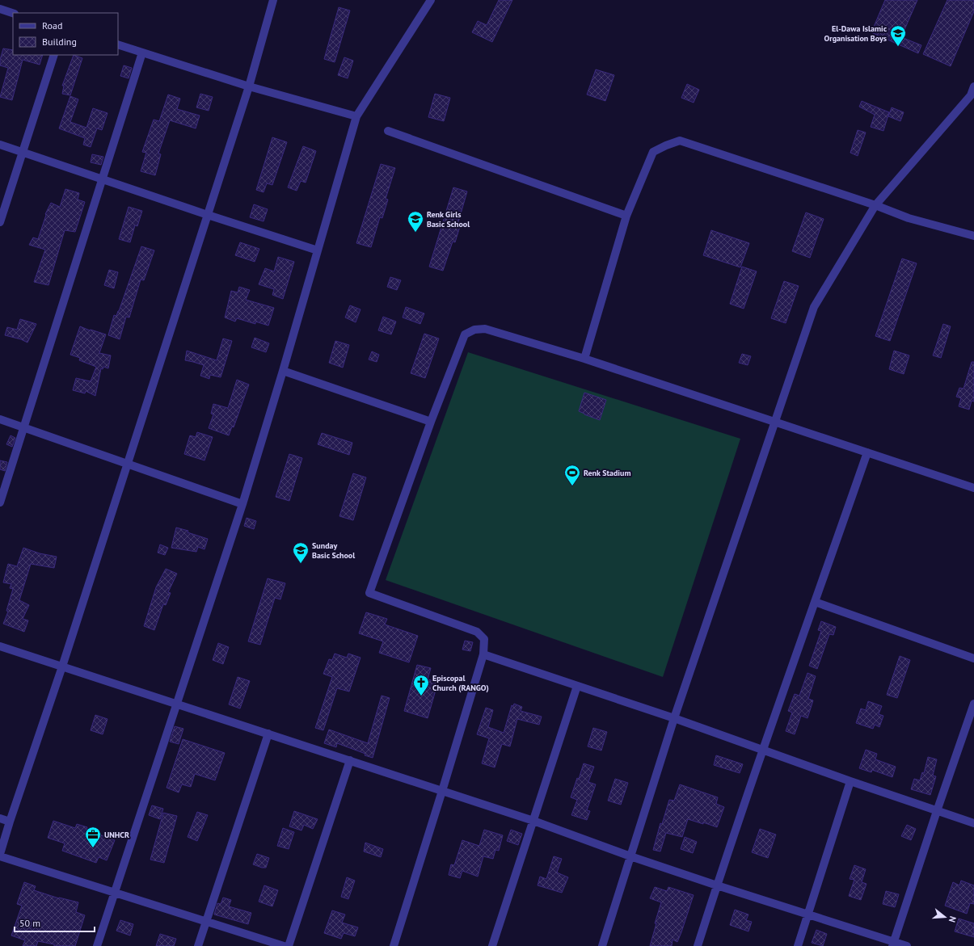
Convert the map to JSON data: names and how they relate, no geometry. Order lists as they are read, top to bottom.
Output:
{
  "places": {
    "school or university": ["El-Dawa Islamic Organisation Boys", "Renk Girls Basic School", "Sunday Basic School"],
    "sports": ["Renk Stadium"],
    "church": ["Episcopal Church (RANGO)"],
    "office": ["UNHCR"]
  },
  "legend": ["Road", "Building"],
  "scale_bar": "50 m",
  "north": "right"
}
